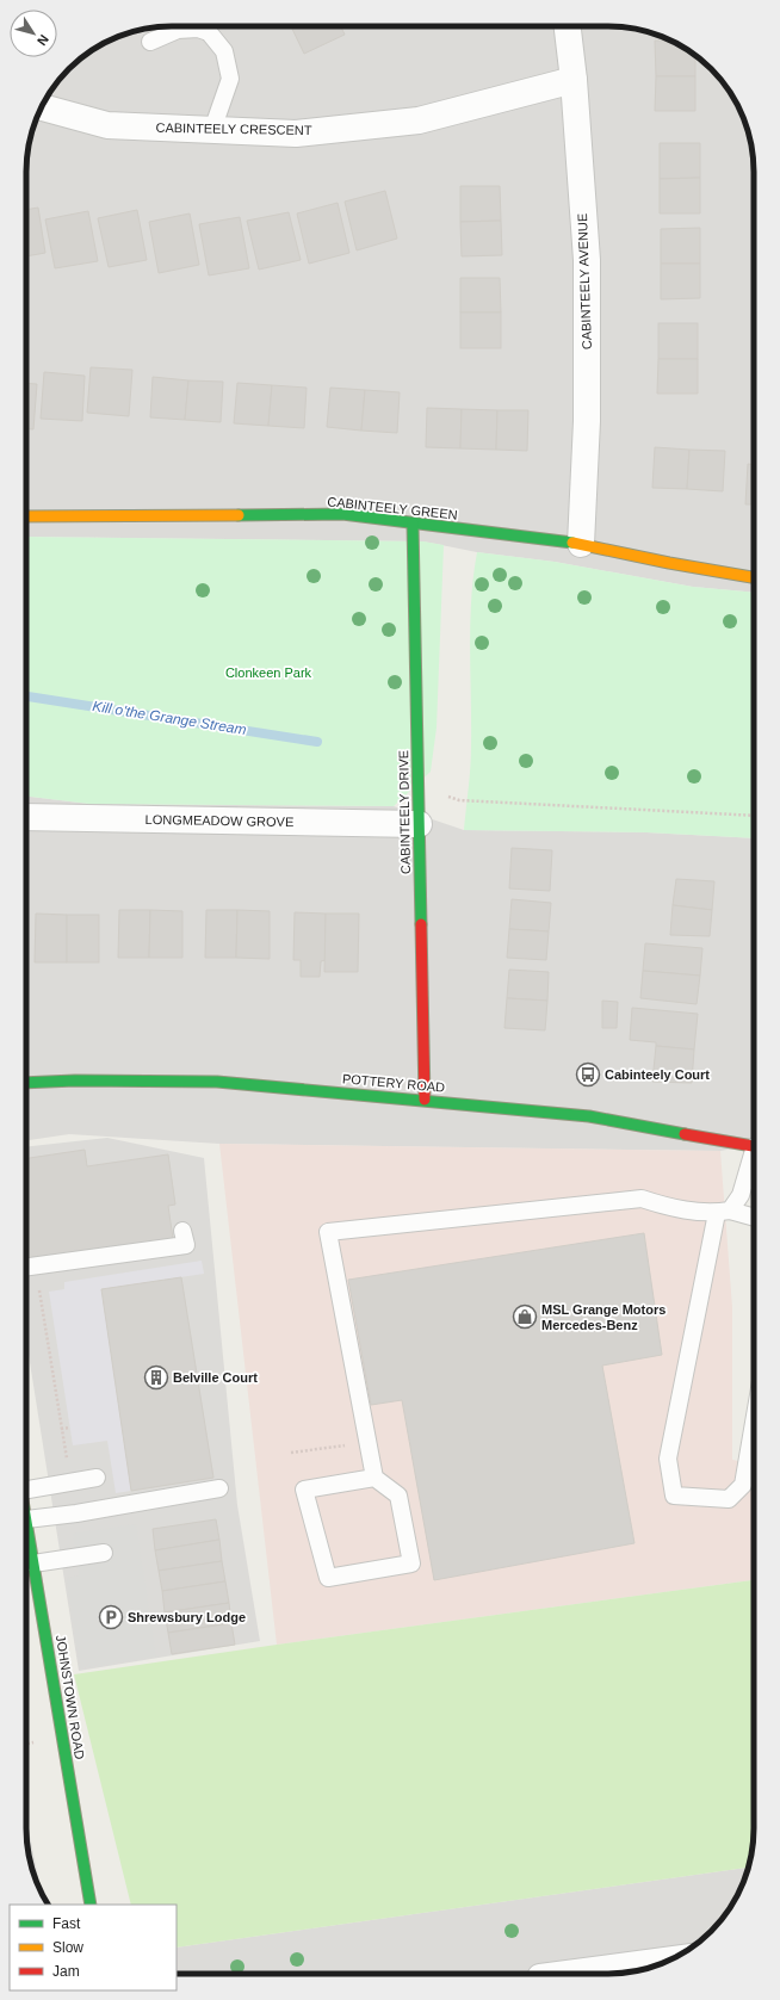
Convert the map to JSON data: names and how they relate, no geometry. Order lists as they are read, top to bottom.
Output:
{
  "streets": {
    "street": [
      "CABINTEELY CRESCENT",
      "CABINTEELY AVENUE",
      "CABINTEELY GREEN",
      "CABINTEELY DRIVE",
      "LONGMEADOW GROVE",
      "POTTERY ROAD",
      "JOHNSTOWN ROAD"
    ]
  },
  "crossings": [
    ["CABINTEELY CRESCENT", "CABINTEELY AVENUE"],
    ["CABINTEELY AVENUE", "CABINTEELY GREEN"],
    ["CABINTEELY GREEN", "CABINTEELY DRIVE"],
    ["CABINTEELY DRIVE", "LONGMEADOW GROVE"],
    ["CABINTEELY DRIVE", "POTTERY ROAD"]
  ],
  "water": ["Kill o'the Grange Stream"],
  "parks": ["Clonkeen Park"],
  "places": {
    "bus stop": ["Cabinteely Court"],
    "shop": ["MSL Grange Motors Mercedes-Benz"],
    "building": ["Belville Court"],
    "parking": ["Shrewsbury Lodge"]
  },
  "legend": ["Fast", "Slow", "Jam"],
  "north": "bottom right"
}
